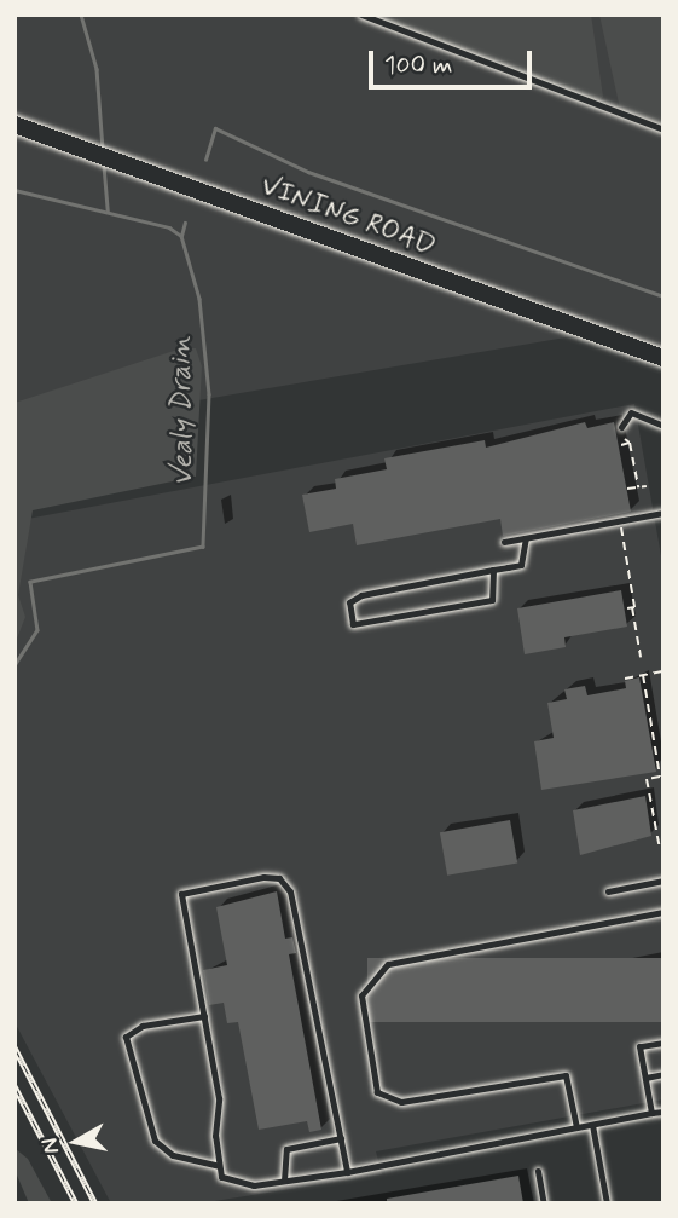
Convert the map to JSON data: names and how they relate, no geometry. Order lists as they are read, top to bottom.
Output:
{
  "streets": {
    "main road": ["VINING ROAD"]
  },
  "water": ["Vealy Drain"],
  "scale_bar": "100 m",
  "north": "left"
}
